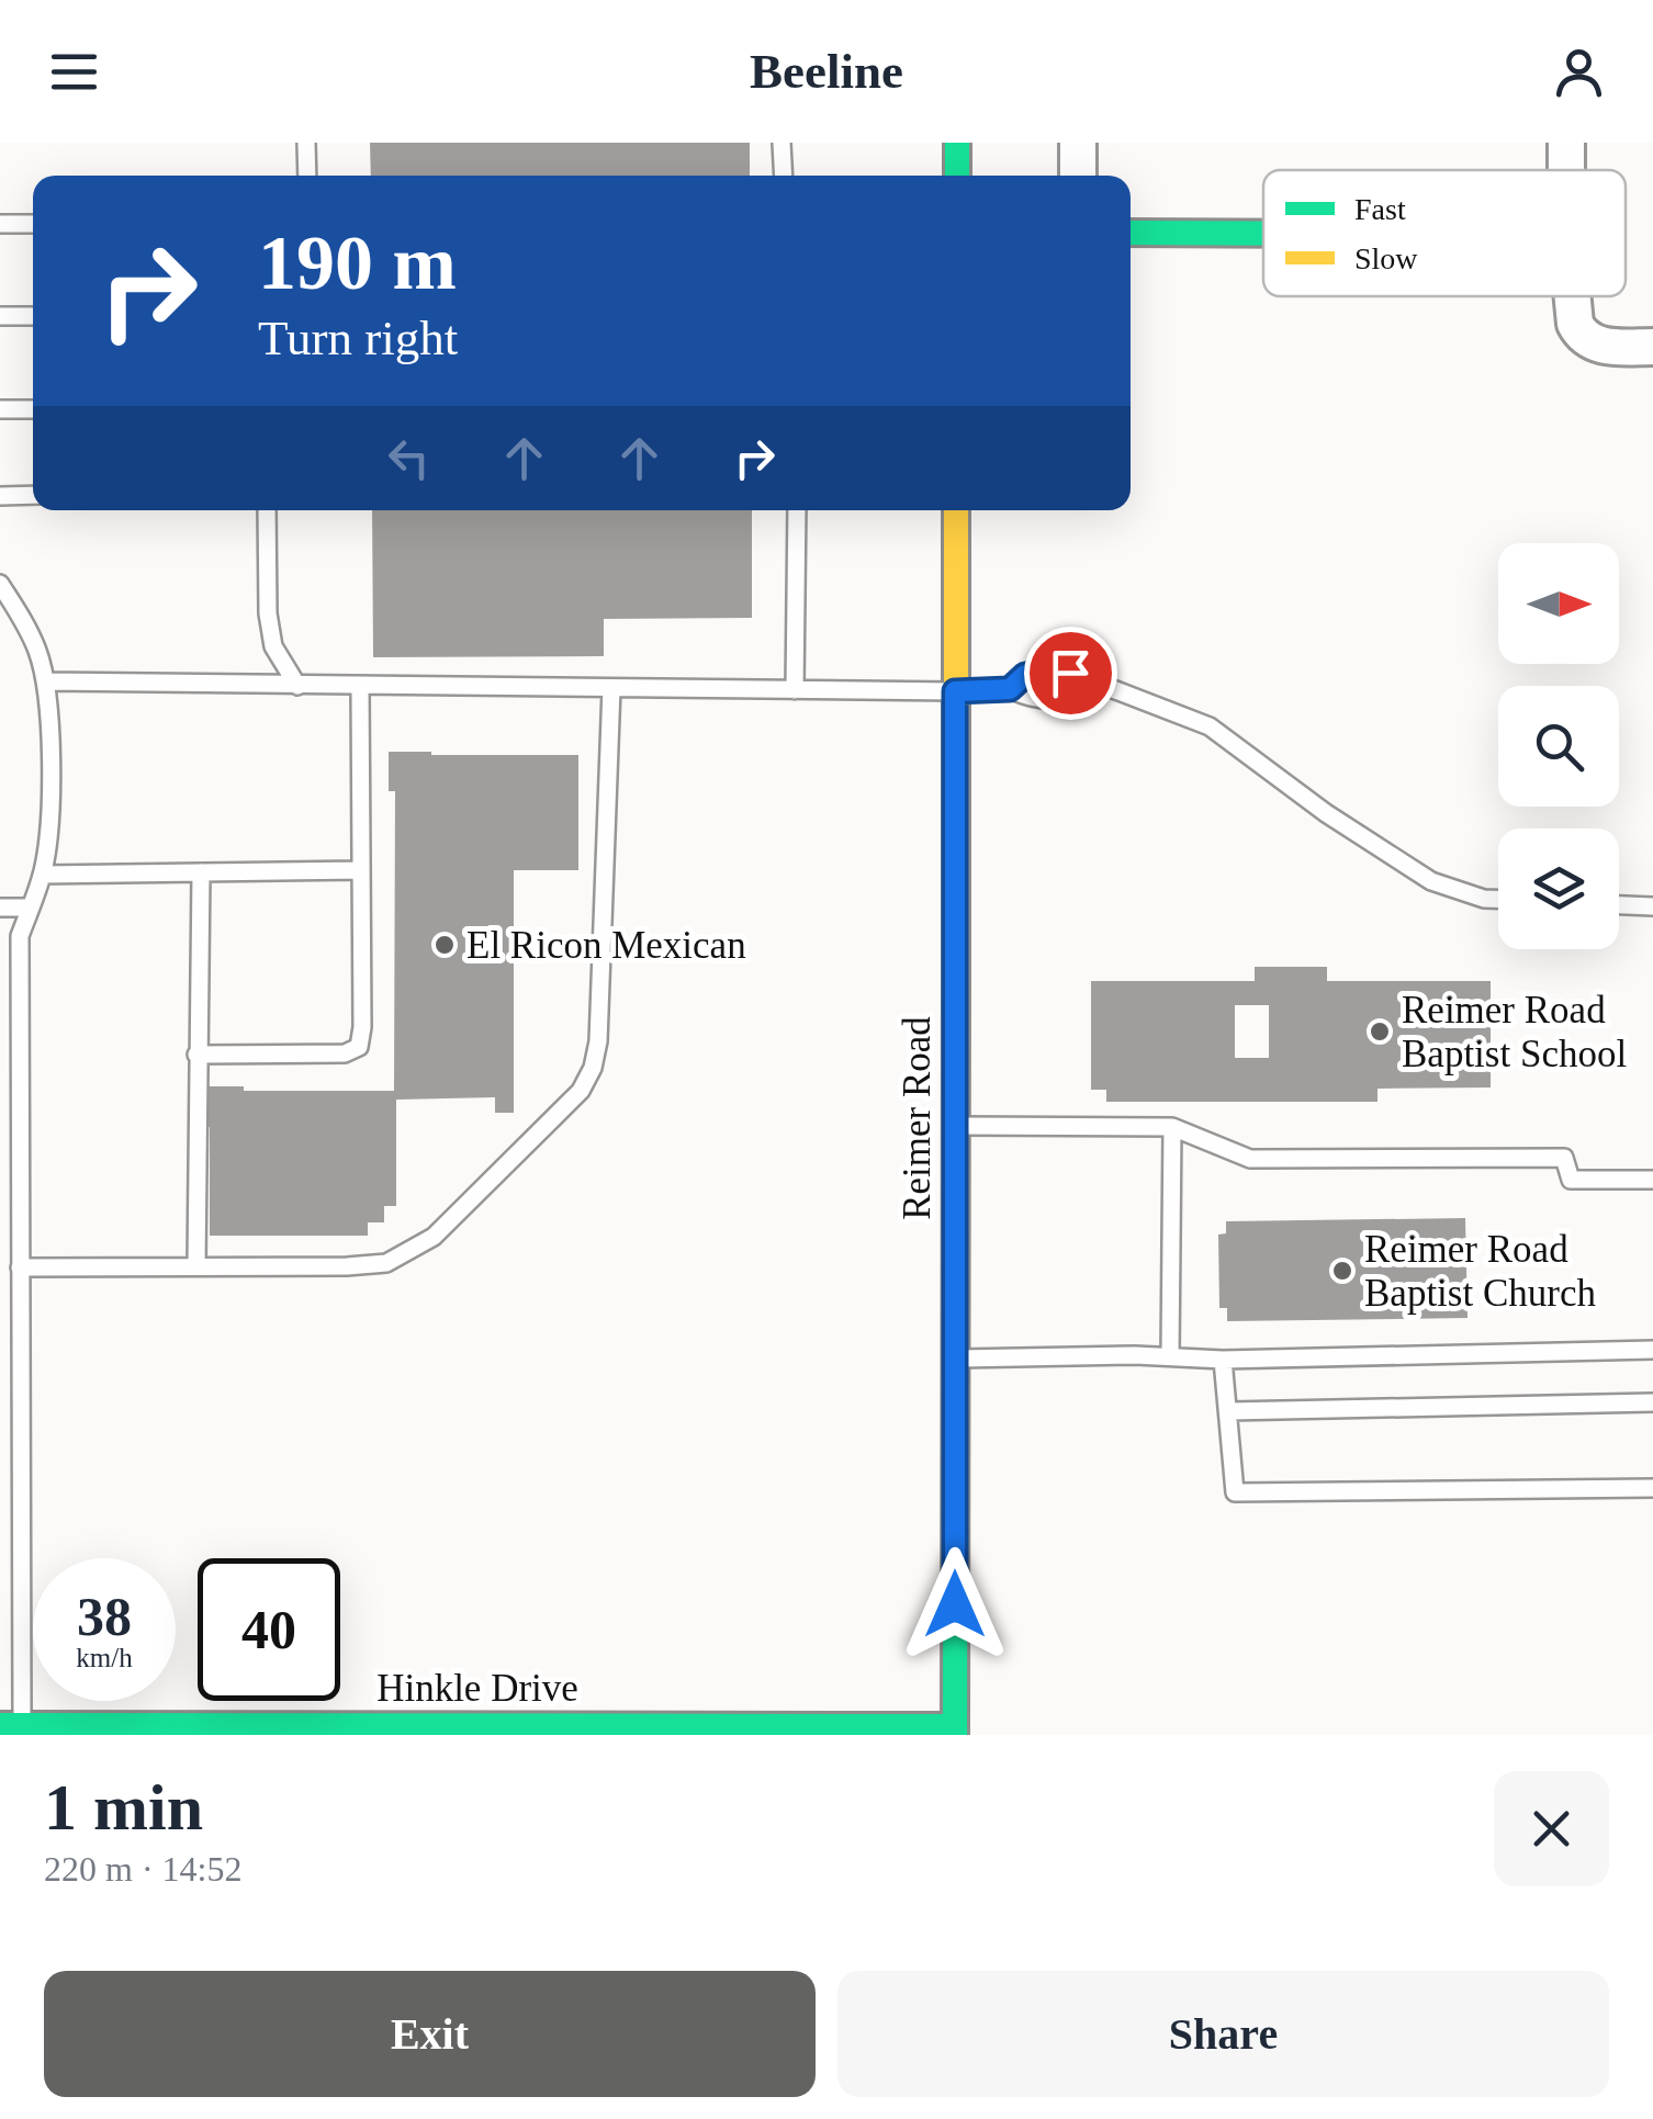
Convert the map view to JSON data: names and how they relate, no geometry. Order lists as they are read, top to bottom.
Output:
{
  "streets": {
    "street": ["Reimer Road", "Hinkle Drive"]
  },
  "crossings": [
    ["Reimer Road", "Hinkle Drive"]
  ],
  "places": ["El Ricon Mexican", "Reimer Road Baptist School", "Reimer Road Baptist Church"],
  "legend": ["Fast", "Slow"],
  "north": "right",
  "page": {
    "header": "Beeline",
    "turn": ["190 m", "Turn right"],
    "speed": "38 km/h",
    "limit": "40",
    "heading": ["1 min", "220 m · 14:52"],
    "buttons": ["Exit", "Share"]
  }
}
